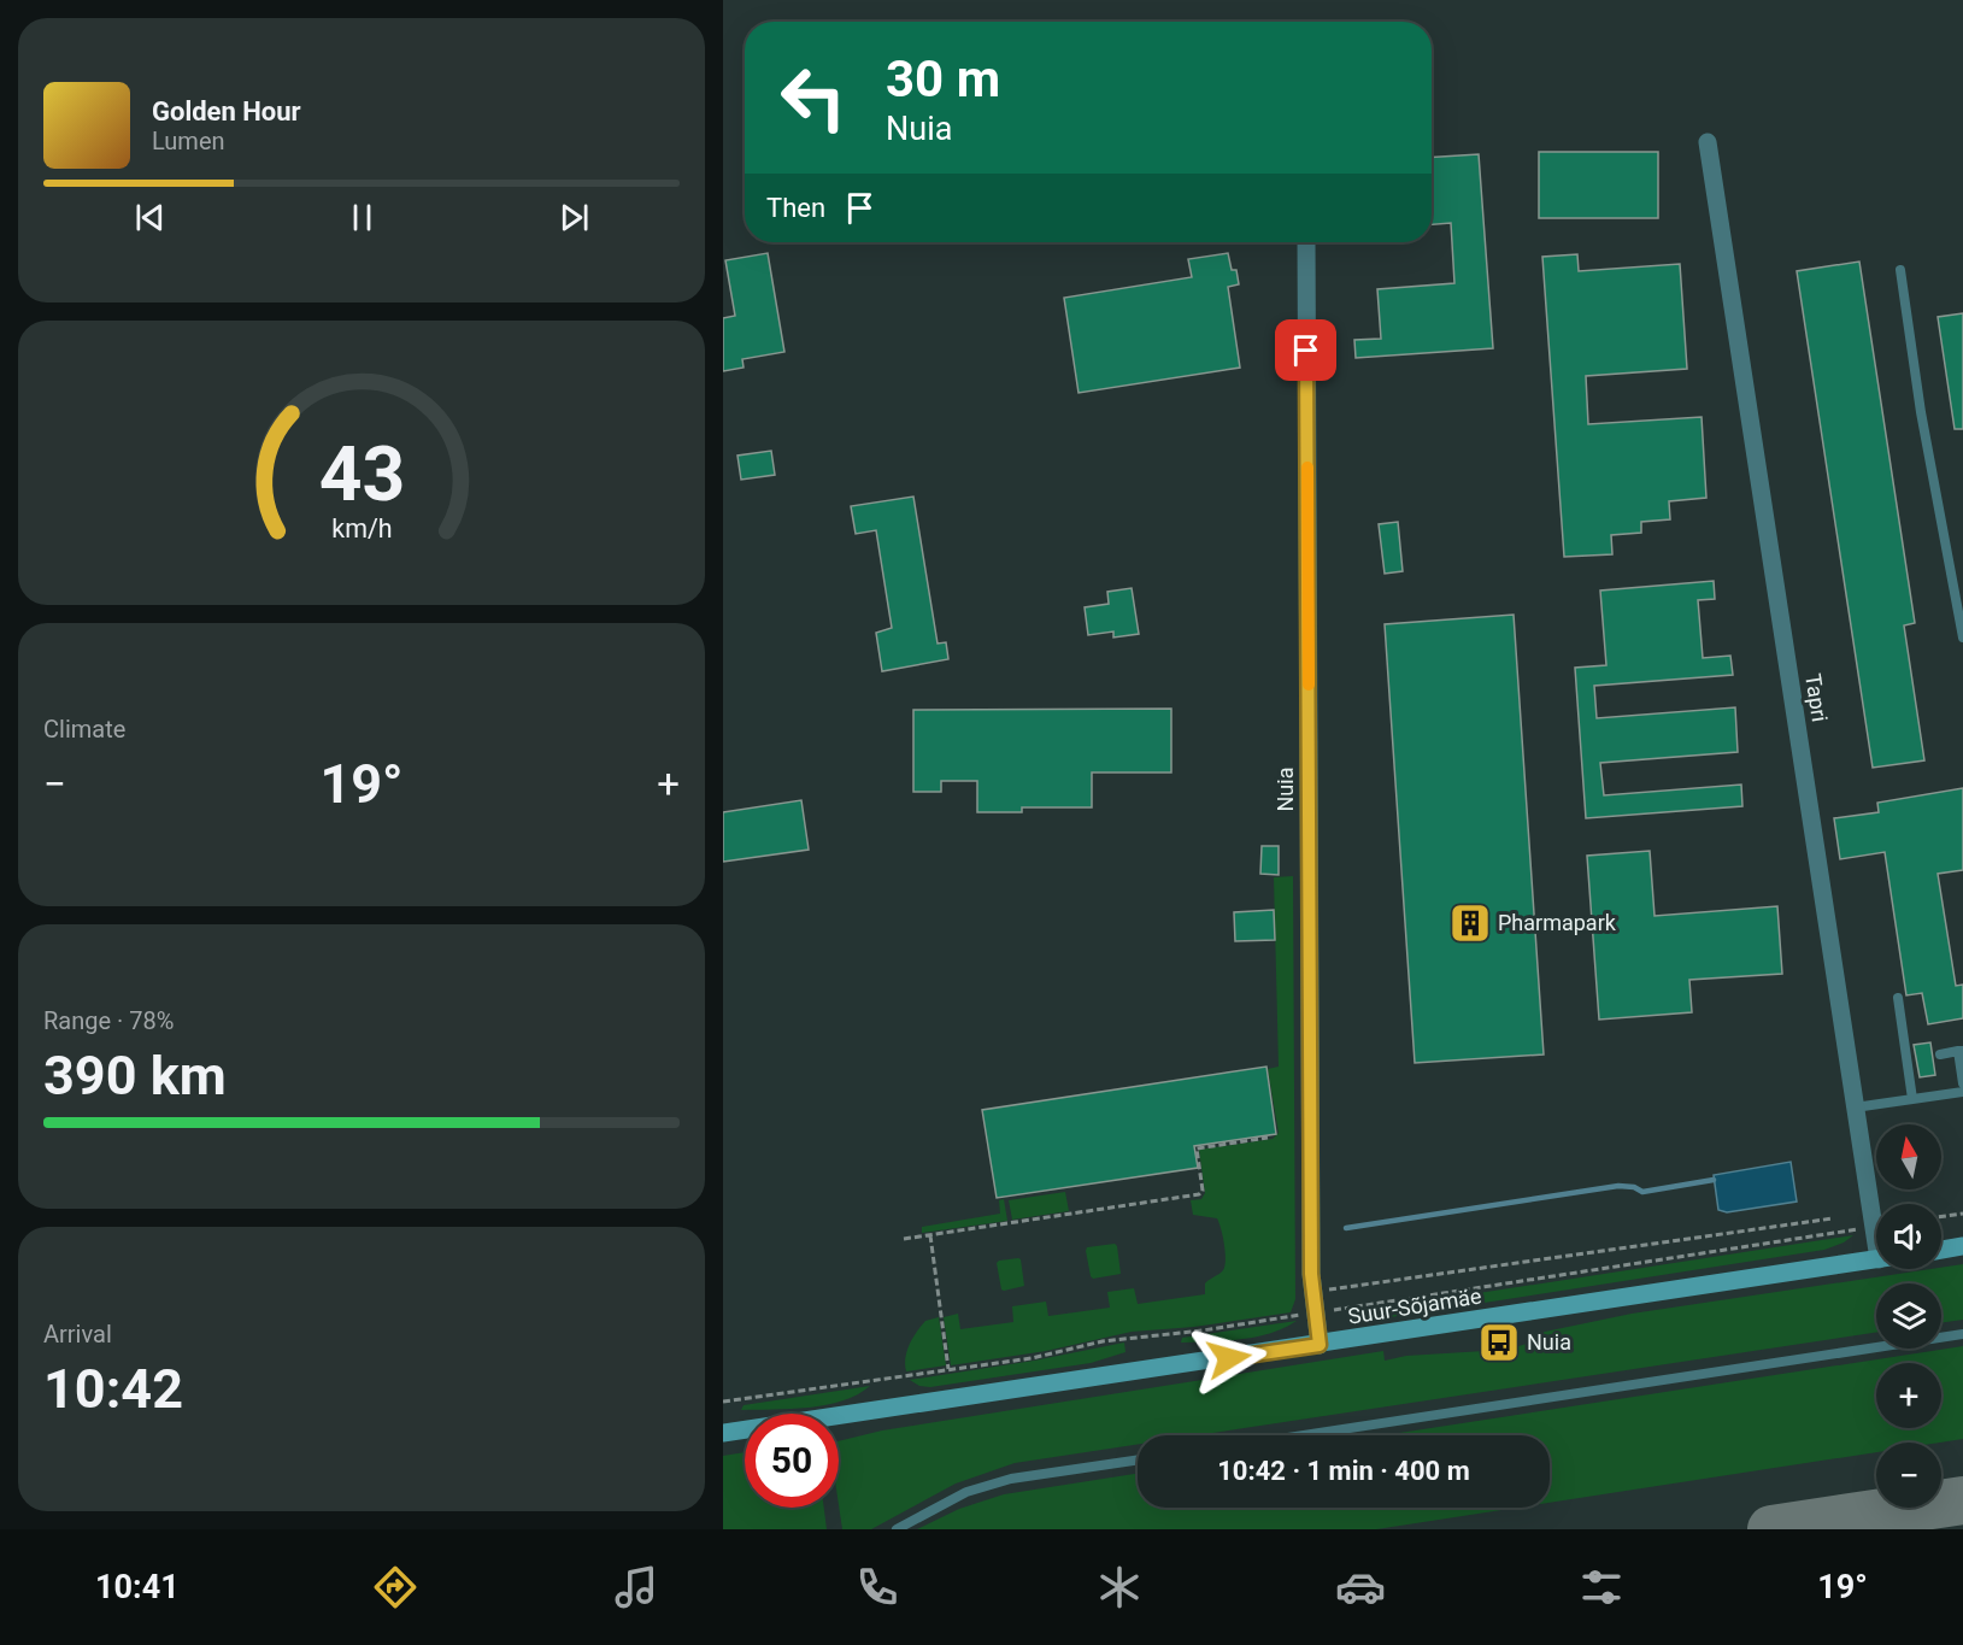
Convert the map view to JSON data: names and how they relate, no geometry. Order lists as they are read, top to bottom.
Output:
{
  "streets": {
    "main road": ["Suur-Sõjamäe"],
    "street": ["Tapri", "Nuia"]
  },
  "crossings": [
    ["Nuia", "Suur-Sõjamäe"]
  ],
  "places": {
    "building": ["Pharmapark"],
    "bus stop": ["Nuia"]
  },
  "north": "top",
  "page": {
    "turn": ["30 m", "Nuia"],
    "song": ["Golden Hour", "Lumen"],
    "then": "Then",
    "tile": [
      "Climate",
      ["Range · 78%", "390 km"],
      ["Arrival", "10:42"]
    ],
    "heat": ["−", "19°", "+"],
    "map_buttons": ["+", "−"],
    "limit": "50",
    "trip": "10:42 · 1 min · 400 m",
    "tabs": ["10:41", "19°"],
    "gauge": ["43", "km/h"]
  }
}
